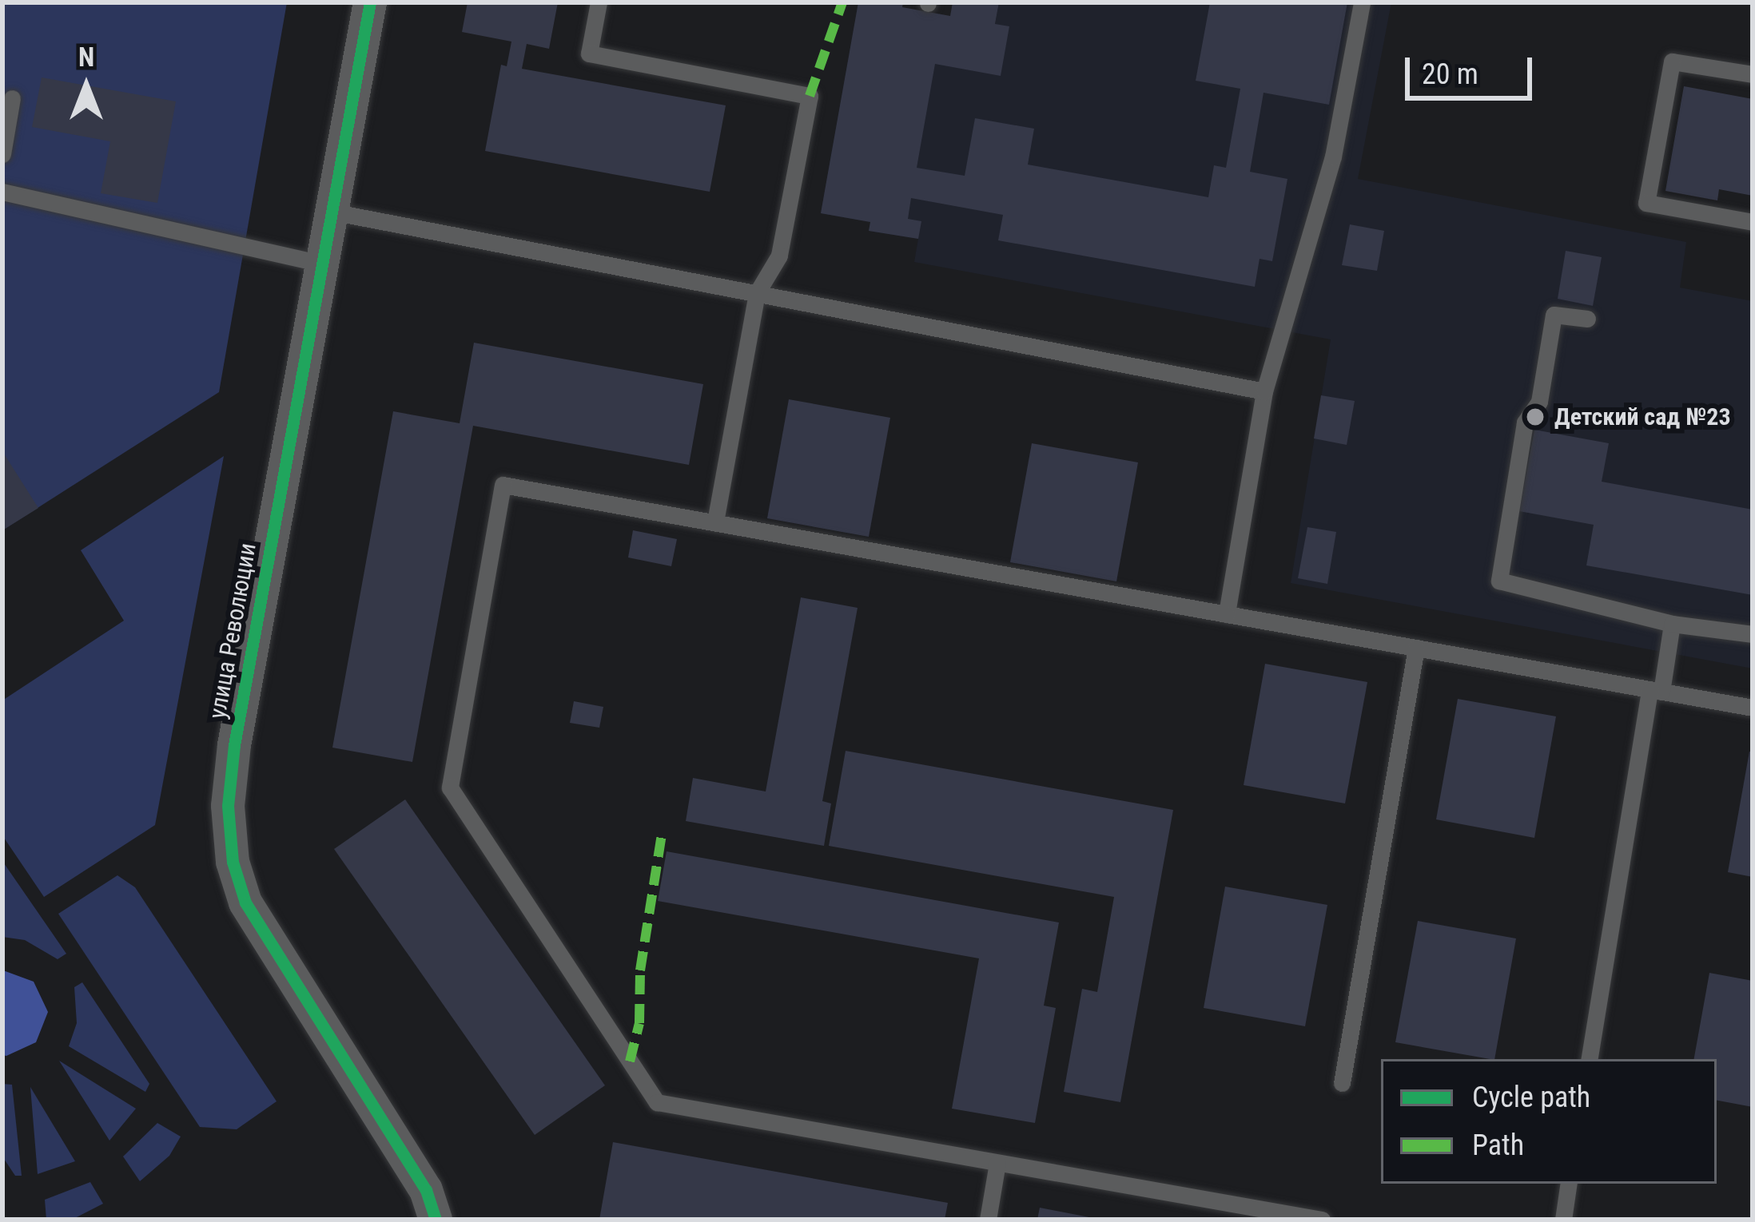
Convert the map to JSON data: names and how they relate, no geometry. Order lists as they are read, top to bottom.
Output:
{
  "streets": {
    "street": ["улица Революции"]
  },
  "places": ["Детский сад №23"],
  "legend": ["Cycle path", "Path"],
  "scale_bar": "20 m",
  "north": "top"
}
